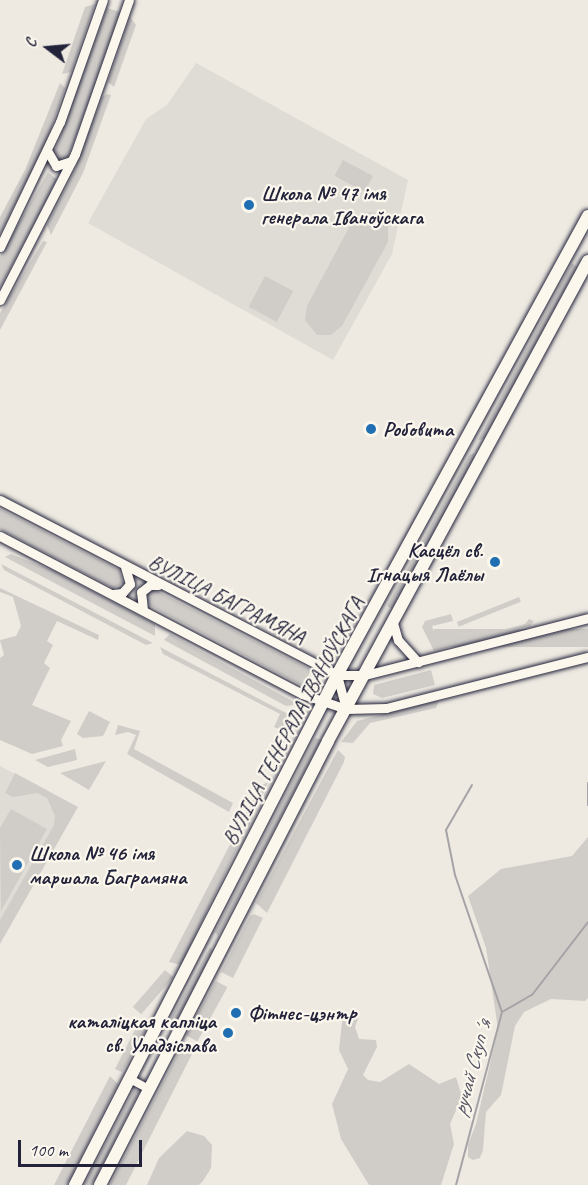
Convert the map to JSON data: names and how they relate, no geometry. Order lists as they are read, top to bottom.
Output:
{
  "streets": {
    "main road": ["ВУЛІЦА ГЕНЕРАЛА ІВАНОЎСКАГА"],
    "street": ["ВУЛІЦА БАГРАМЯНА"]
  },
  "crossings": [
    ["ВУЛІЦА БАГРАМЯНА", "ВУЛІЦА ГЕНЕРАЛА ІВАНОЎСКАГА"]
  ],
  "water": ["ручай Скупʼя"],
  "places": [
    "Школа № 47 імя генерала Іваноўскага",
    "Робовита",
    "Касцёл св. Ігнацыя Лаёлы",
    "Школа № 46 імя маршала Баграмяна",
    "Фітнес-цэнтр",
    "каталіцкая капліца св. Уладзіслава"
  ],
  "scale_bar": "100 m",
  "north": "left"
}
